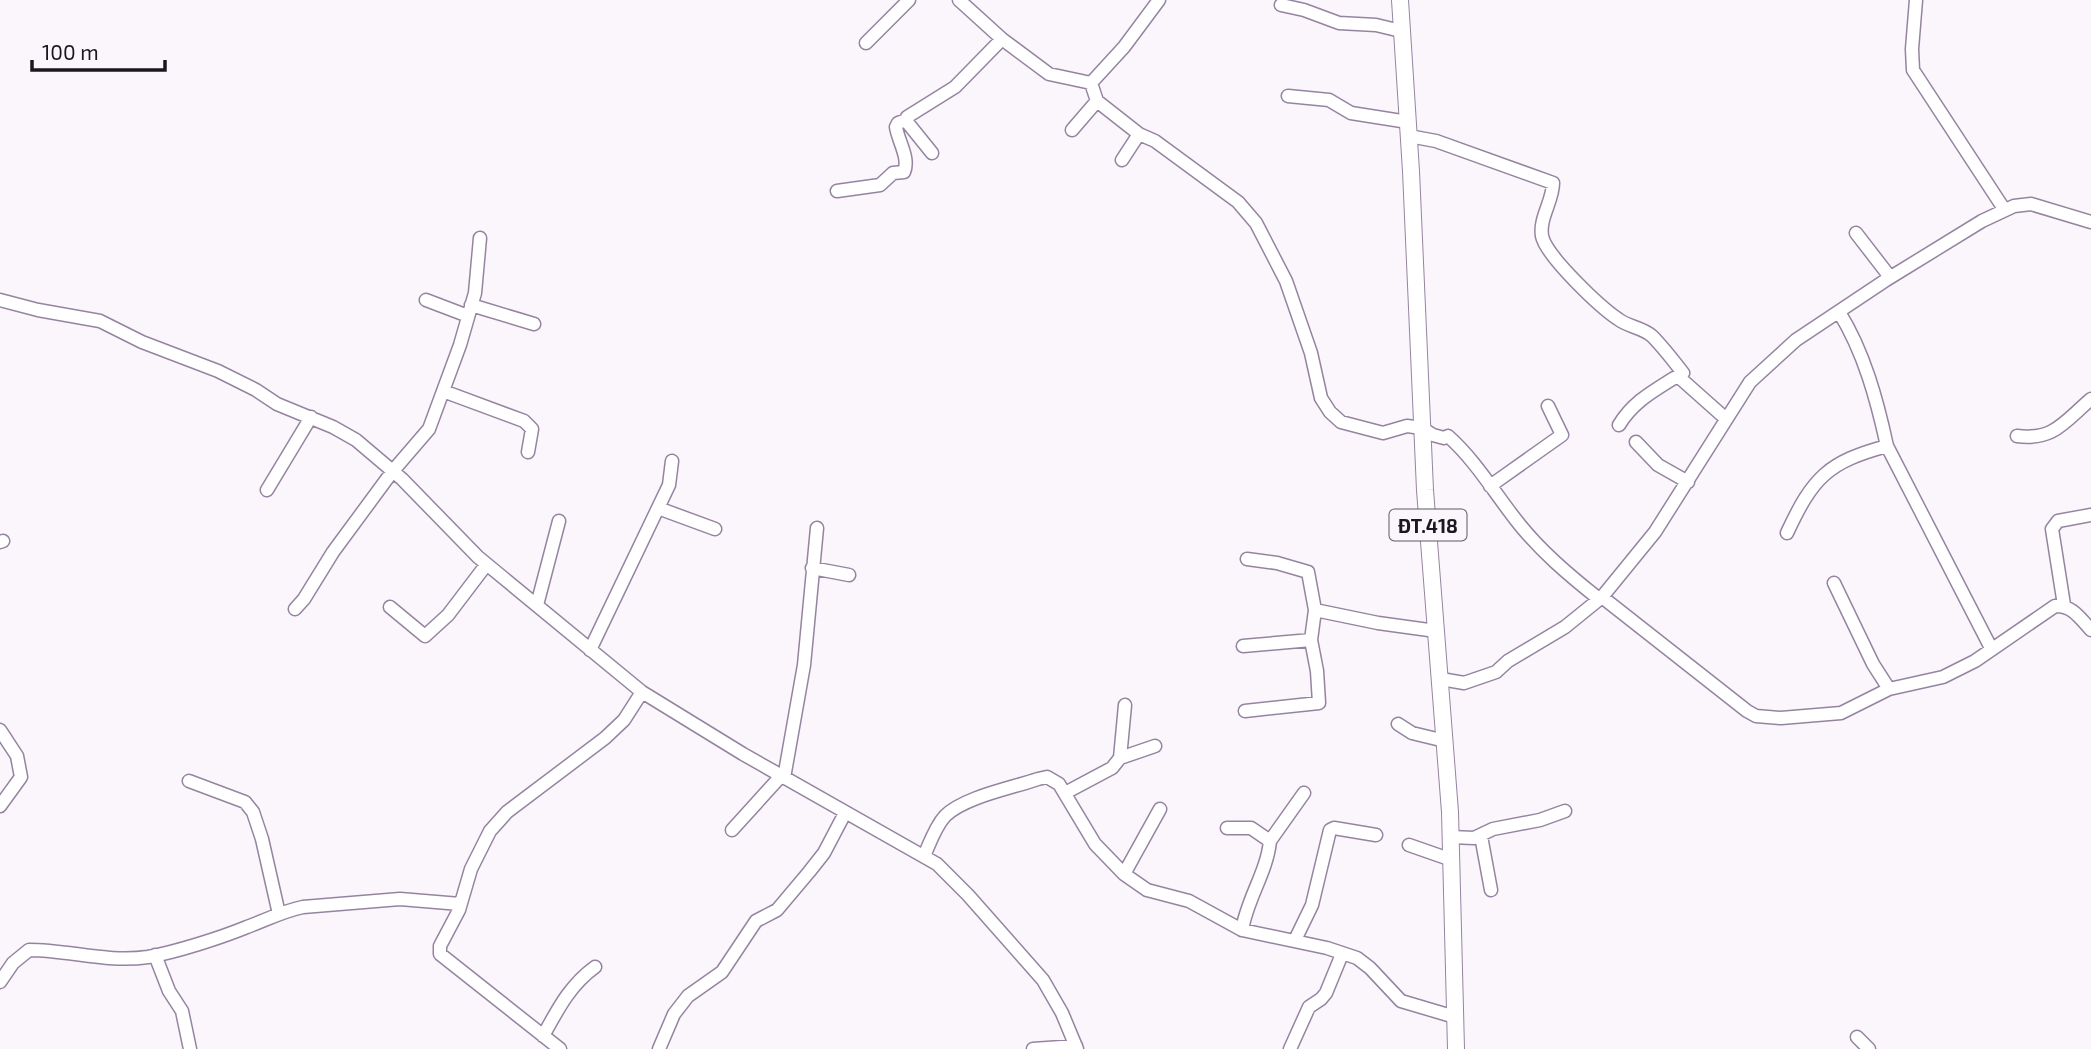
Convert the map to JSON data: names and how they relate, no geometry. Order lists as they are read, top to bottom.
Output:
{
  "streets": {
    "main road": ["ĐT.418"]
  },
  "scale_bar": "100 m"
}
